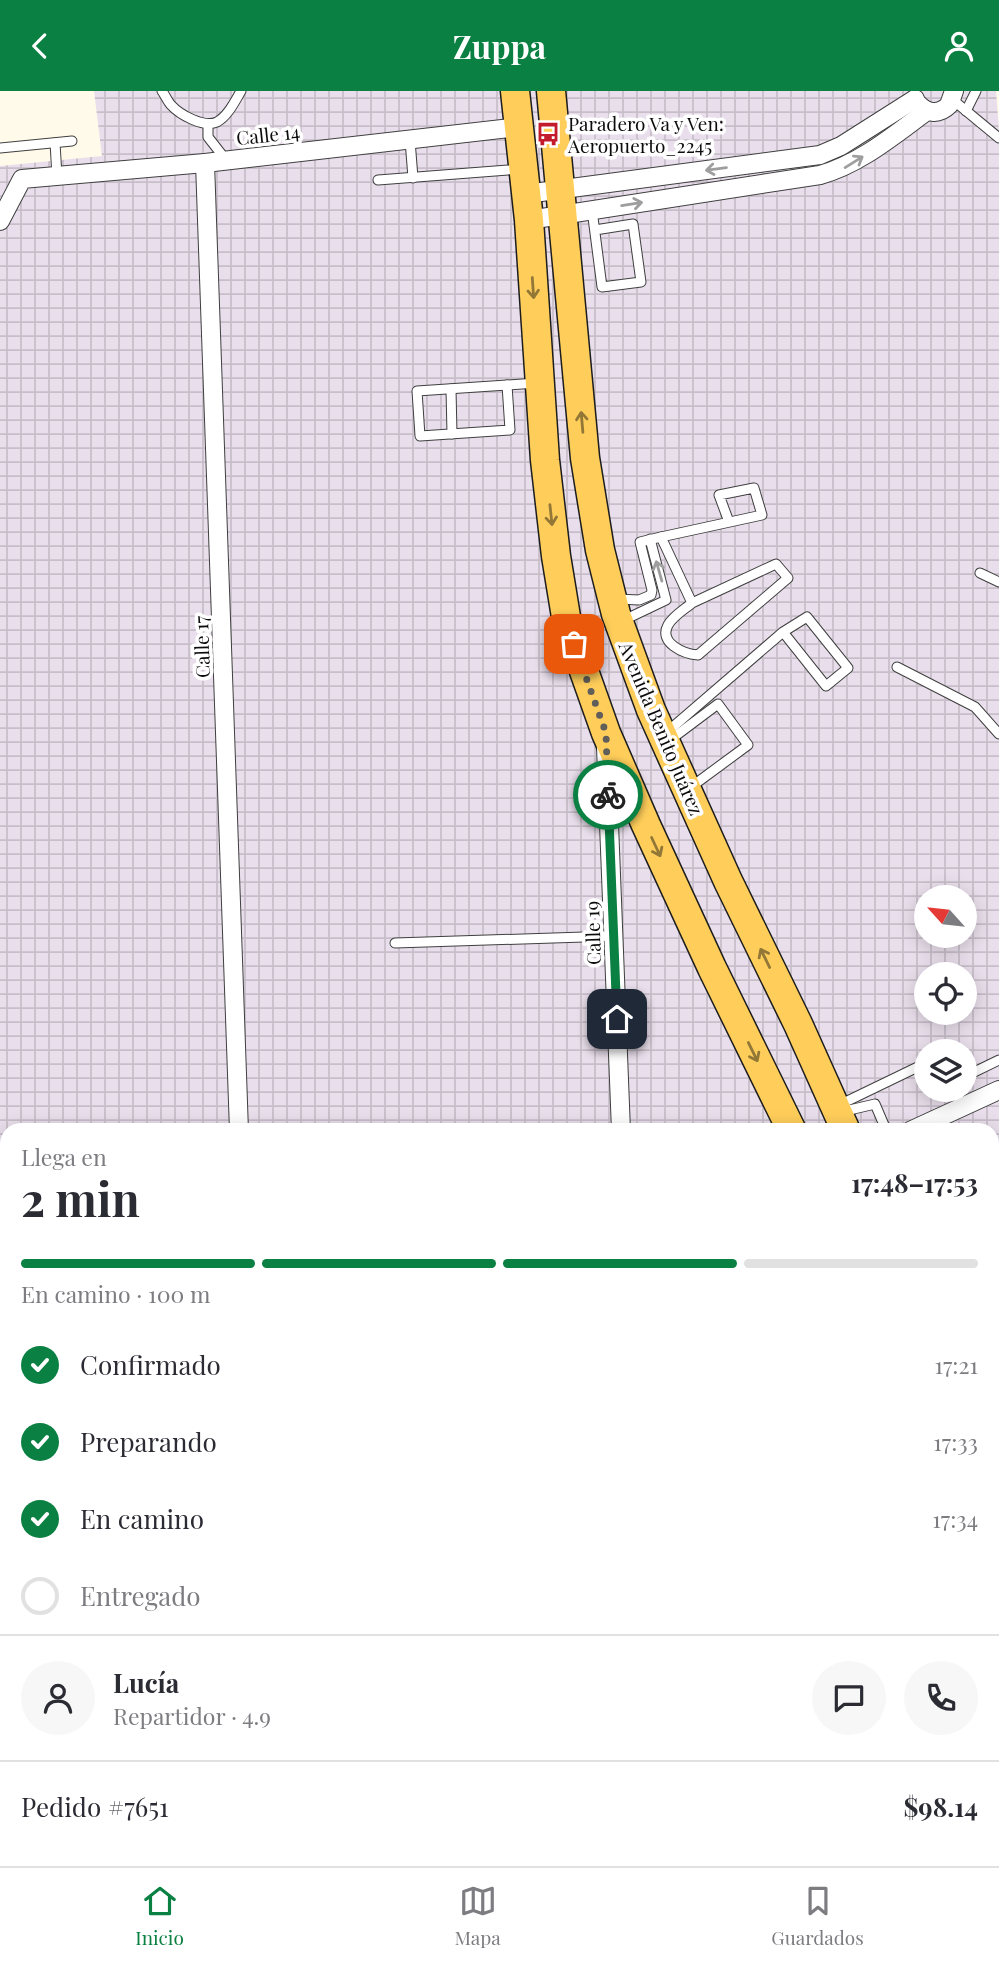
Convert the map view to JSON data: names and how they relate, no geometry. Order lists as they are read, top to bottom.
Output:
{
  "streets": {
    "main road": ["Avenida Benito Juárez"],
    "street": ["Calle 14", "Calle 17", "Calle 19"]
  },
  "crossings": [
    ["Calle 14", "Calle 17"]
  ],
  "places": {
    "bus stop": ["Paradero Va y Ven: Aeropuerto_2245"]
  },
  "north": "top left",
  "page": {
    "header": "Zuppa",
    "heading": ["2 min", "Llega en", "17:48–17:53"],
    "panel": [
      "Lucía",
      "Repartidor · 4.9",
      "Pedido #7651",
      "$98.14"
    ],
    "bar": "En camino · 100 m",
    "list": [
      ["Confirmado", "17:21"],
      ["Preparando", "17:33"],
      ["En camino", "17:34"],
      "Entregado"
    ],
    "tabs": ["Inicio", "Mapa", "Guardados"]
  }
}
